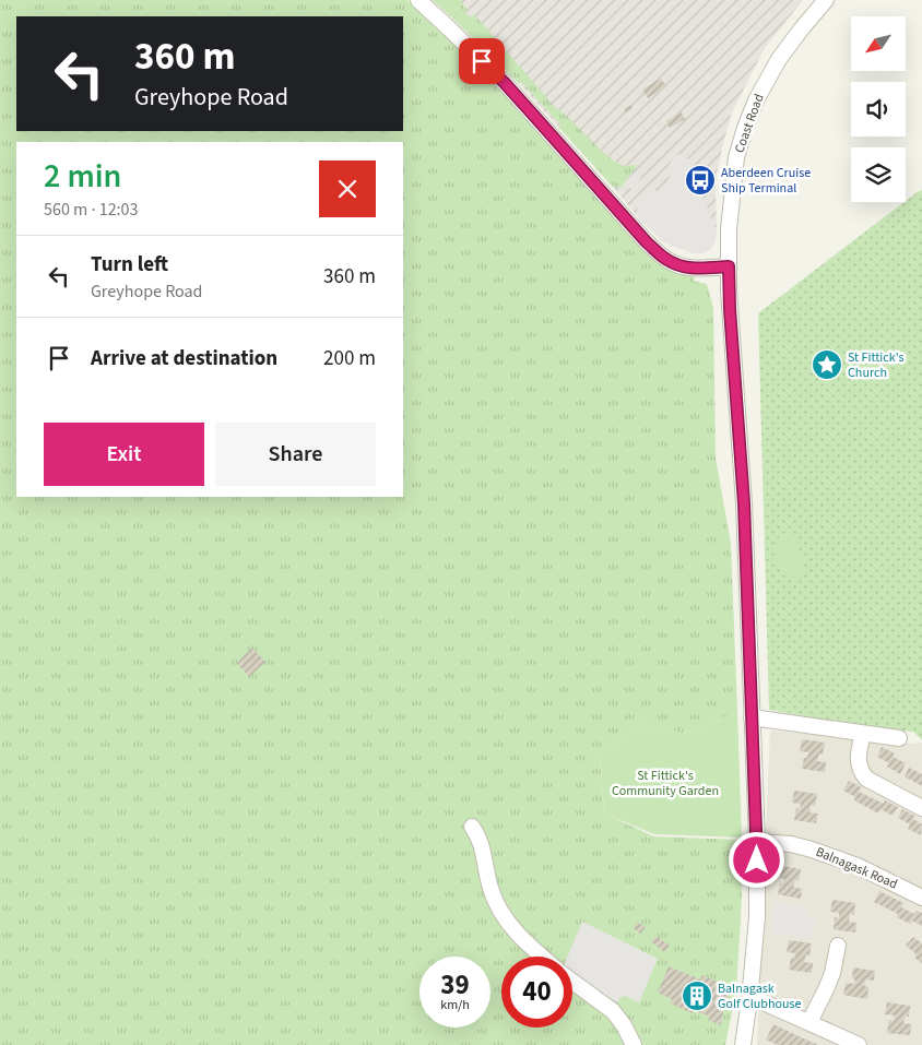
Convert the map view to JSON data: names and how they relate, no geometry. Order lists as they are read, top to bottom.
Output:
{
  "streets": {
    "street": ["Coast Road", "Balnagask Road"]
  },
  "crossings": [
    ["Coast Road", "Balnagask Road"]
  ],
  "parks": ["St Fittick's Community Garden"],
  "places": {
    "bus stop": ["Aberdeen Cruise Ship Terminal"],
    "place": ["St Fittick's Church"],
    "building": ["Balnagask Golf Clubhouse"]
  },
  "north": "bottom left",
  "page": {
    "turn": ["360 m", "Greyhope Road"],
    "heading": ["2 min", "560 m · 12:03"],
    "list": [
      {
        "name": "Turn left",
        "note": "Greyhope Road",
        "value": "360 m"
      },
      {
        "name": "Arrive at destination",
        "value": "200 m"
      }
    ],
    "buttons": ["Exit", "Share"],
    "speed": "39 km/h",
    "limit": "40"
  }
}
